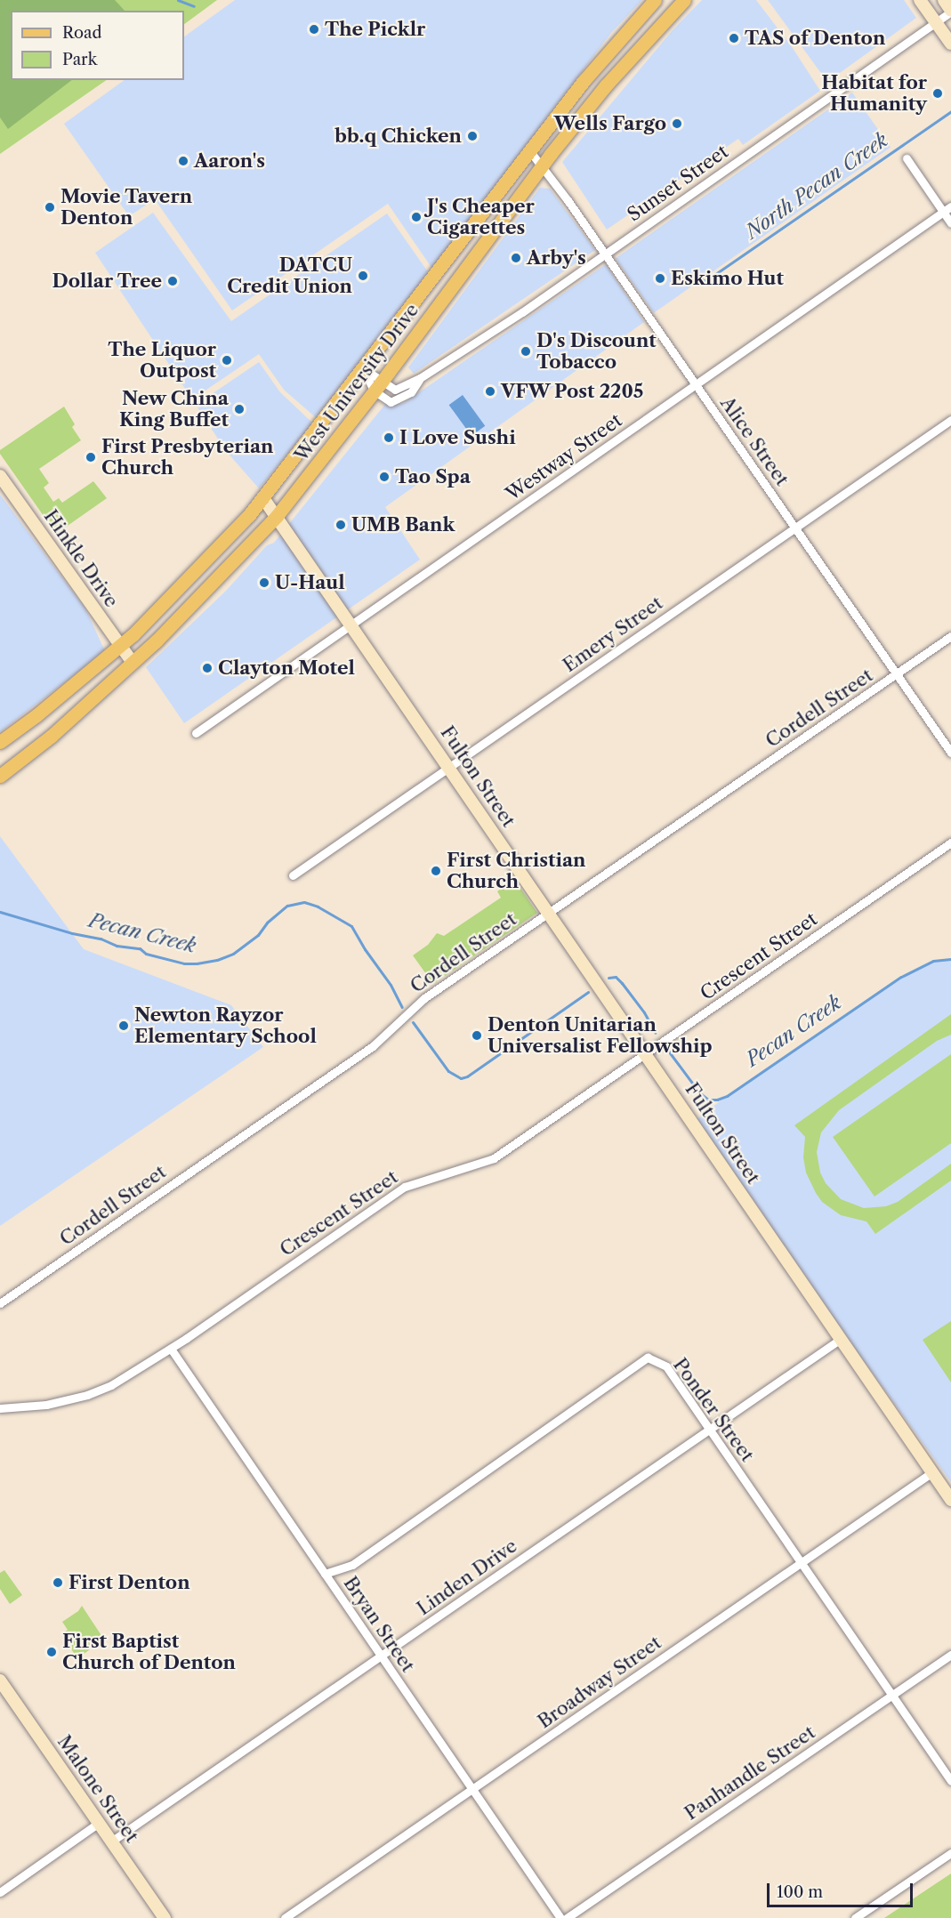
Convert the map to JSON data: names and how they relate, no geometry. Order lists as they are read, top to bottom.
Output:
{
  "streets": {
    "main road": ["West University Drive"],
    "street": [
      "Sunset Street",
      "Alice Street",
      "Westway Street",
      "Hinkle Drive",
      "Emery Street",
      "Cordell Street",
      "Fulton Street",
      "Crescent Street",
      "Ponder Street",
      "Linden Drive",
      "Bryan Street",
      "Broadway Street",
      "Panhandle Street",
      "Malone Street"
    ]
  },
  "crossings": [
    ["Sunset Street", "West University Drive"],
    ["Sunset Street", "Alice Street"],
    ["West University Drive", "Alice Street"],
    ["West University Drive", "Hinkle Drive"],
    ["West University Drive", "Fulton Street"],
    ["Alice Street", "Westway Street"],
    ["Alice Street", "Emery Street"],
    ["Alice Street", "Cordell Street"],
    ["Westway Street", "Fulton Street"],
    ["Emery Street", "Fulton Street"],
    ["Cordell Street", "Fulton Street"],
    ["Fulton Street", "Crescent Street"],
    ["Fulton Street", "Linden Drive"],
    ["Fulton Street", "Broadway Street"],
    ["Crescent Street", "Bryan Street"],
    ["Ponder Street", "Linden Drive"],
    ["Ponder Street", "Bryan Street"],
    ["Ponder Street", "Broadway Street"],
    ["Ponder Street", "Panhandle Street"],
    ["Linden Drive", "Bryan Street"],
    ["Linden Drive", "Malone Street"],
    ["Bryan Street", "Broadway Street"]
  ],
  "water": ["North Pecan Creek", "Pecan Creek"],
  "places": [
    "The Picklr",
    "TAS of Denton",
    "Habitat for Humanity",
    "Wells Fargo",
    "bb.q Chicken",
    "Aaron's",
    "Movie Tavern Denton",
    "J's Cheaper Cigarettes",
    "Arby's",
    "DATCU Credit Union",
    "Eskimo Hut",
    "Dollar Tree",
    "D's Discount Tobacco",
    "The Liquor Outpost",
    "VFW Post 2205",
    "New China King Buffet",
    "I Love Sushi",
    "First Presbyterian Church",
    "Tao Spa",
    "UMB Bank",
    "U-Haul",
    "Clayton Motel",
    "First Christian Church",
    "Newton Rayzor Elementary School",
    "Denton Unitarian Universalist Fellowship",
    "First Denton",
    "First Baptist Church of Denton"
  ],
  "legend": ["Road", "Park"],
  "scale_bar": "100 m"
}
